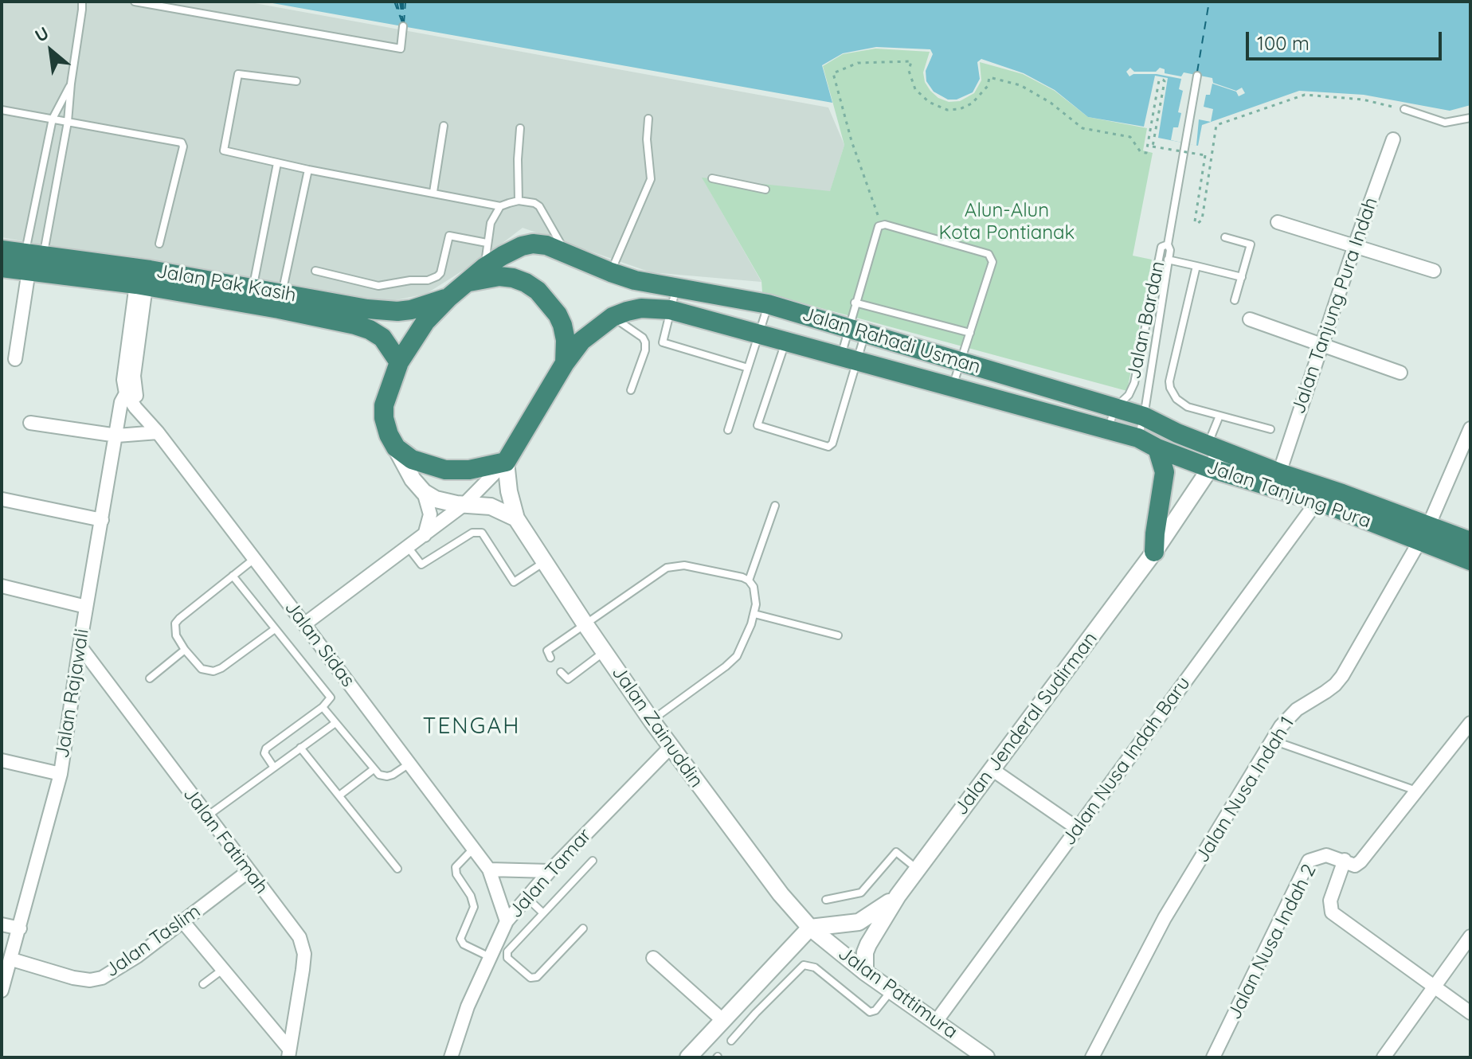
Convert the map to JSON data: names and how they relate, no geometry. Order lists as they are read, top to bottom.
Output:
{
  "streets": {
    "highway": ["Jalan Pak Kasih", "Jalan Rahadi Usman", "Jalan Tanjung Pura"],
    "street": [
      "Jalan Tanjung Pura Indah",
      "Jalan Sidas",
      "Jalan Rajawali",
      "Jalan Jenderal Sudirman",
      "Jalan Zainuddin",
      "Jalan Nusa Indah Baru",
      "Jalan Nusa Indah 1",
      "Jalan Fatimah",
      "Jalan Tamar",
      "Jalan Taslim",
      "Jalan Nusa Indah 2",
      "Jalan Pattimura"
    ],
    "lane": ["Jalan Bardan"]
  },
  "crossings": [
    ["Jalan Pak Kasih", "Jalan Rahadi Usman"],
    ["Jalan Pak Kasih", "Jalan Rajawali"],
    ["Jalan Pak Kasih", "Jalan Zainuddin"],
    ["Jalan Tanjung Pura Indah", "Jalan Tanjung Pura"],
    ["Jalan Bardan", "Jalan Rahadi Usman"],
    ["Jalan Bardan", "Jalan Tanjung Pura"],
    ["Jalan Rahadi Usman", "Jalan Tanjung Pura"],
    ["Jalan Rahadi Usman", "Jalan Zainuddin"],
    ["Jalan Tanjung Pura", "Jalan Jenderal Sudirman"],
    ["Jalan Tanjung Pura", "Jalan Nusa Indah Baru"],
    ["Jalan Tanjung Pura", "Jalan Nusa Indah 1"],
    ["Jalan Sidas", "Jalan Rajawali"],
    ["Jalan Sidas", "Jalan Tamar"],
    ["Jalan Rajawali", "Jalan Fatimah"],
    ["Jalan Rajawali", "Jalan Taslim"],
    ["Jalan Jenderal Sudirman", "Jalan Zainuddin"],
    ["Jalan Jenderal Sudirman", "Jalan Pattimura"],
    ["Jalan Zainuddin", "Jalan Tamar"],
    ["Jalan Zainuddin", "Jalan Pattimura"],
    ["Jalan Nusa Indah Baru", "Jalan Pattimura"],
    ["Jalan Fatimah", "Jalan Taslim"]
  ],
  "districts": ["TENGAH"],
  "parks": ["Alun-Alun Kota Pontianak"],
  "scale_bar": "100 m",
  "north": "top left"
}
